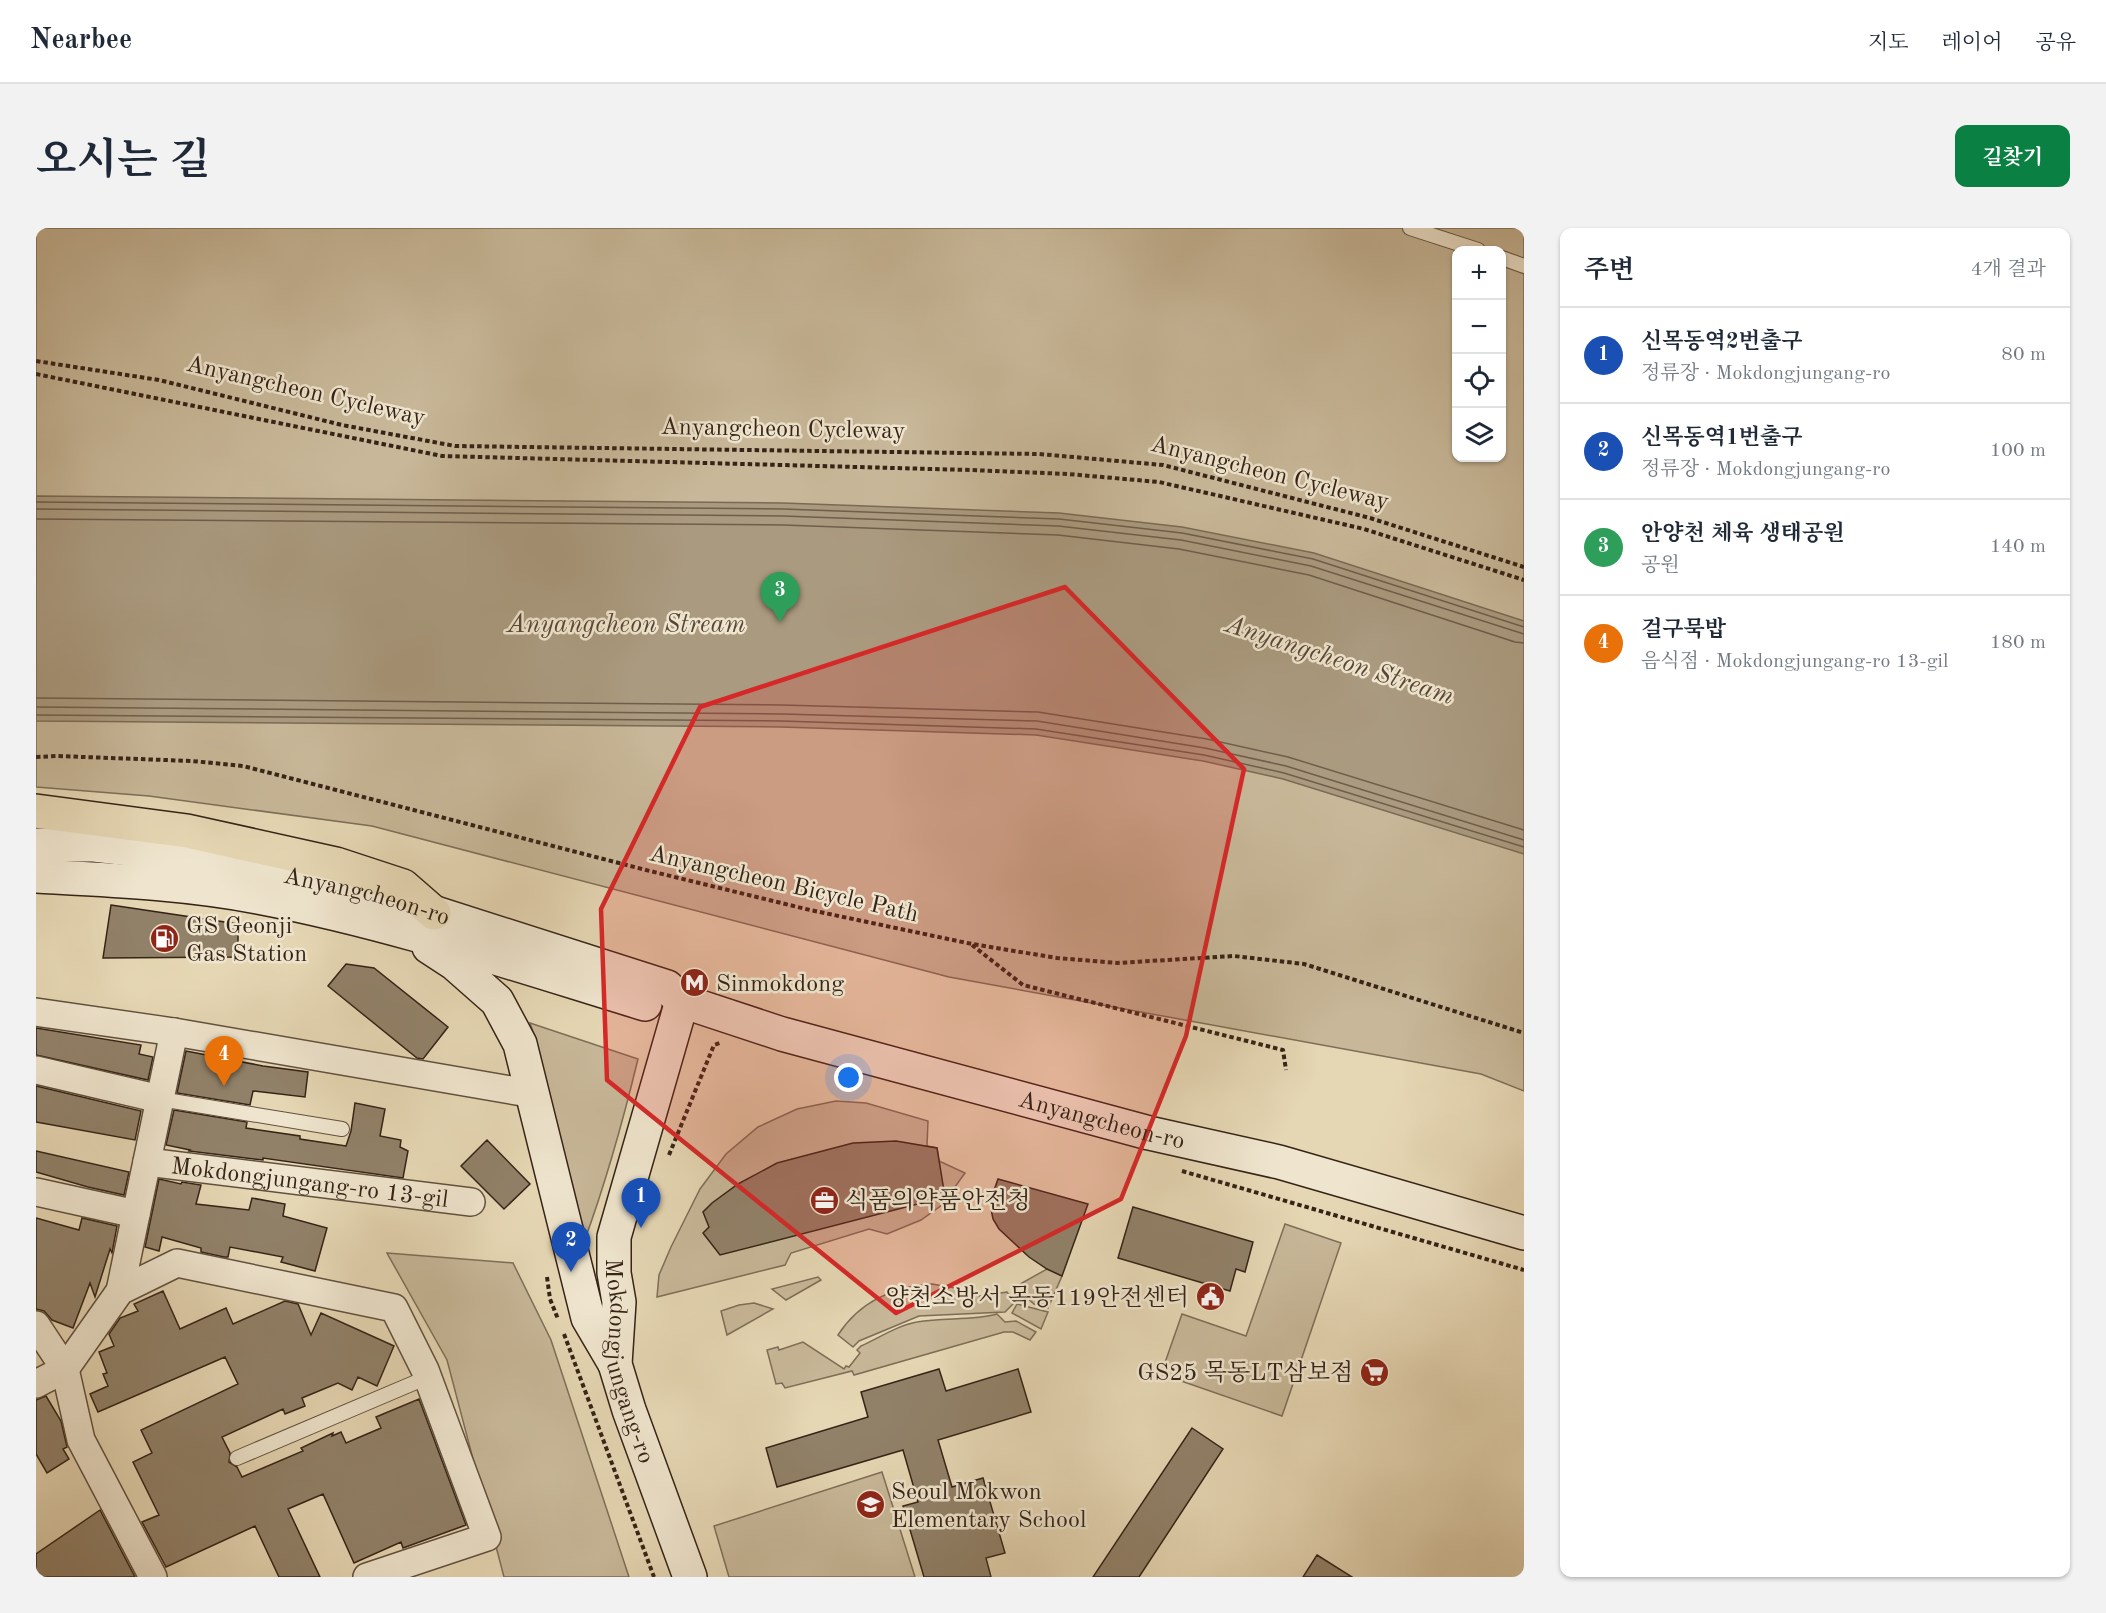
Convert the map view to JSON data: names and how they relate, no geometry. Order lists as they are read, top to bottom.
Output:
{
  "streets": {
    "main road": ["Anyangcheon-ro", "Mokdongjungang-ro"],
    "street": ["Mokdongjungang-ro 13-gil"],
    "path": ["Anyangcheon Cycleway", "Anyangcheon Bicycle Path"]
  },
  "crossings": [
    ["Anyangcheon-ro", "Mokdongjungang-ro"]
  ],
  "water": ["Anyangcheon Stream"],
  "places": {
    "fuel station": ["GS Geonji Gas Station"],
    "metro station": ["Sinmokdong"],
    "office": ["식품의약품안전청"],
    "public building": ["양천소방서 목동119안전센터"],
    "supermarket": ["GS25 목동LT삼보점"],
    "school or university": ["Seoul Mokwon Elementary School"]
  },
  "page": {
    "header": "Nearbee",
    "nav": ["지도", "레이어", "공유"],
    "title": "오시는 길",
    "buttons": "길찾기",
    "heading": ["주변", "4개 결과"],
    "map_buttons": ["+", "−"],
    "list": [
      {
        "mark": "1",
        "name": "신목동역2번출구",
        "note": "정류장 · Mokdongjungang-ro",
        "value": "80 m"
      },
      {
        "mark": "2",
        "name": "신목동역1번출구",
        "note": "정류장 · Mokdongjungang-ro",
        "value": "100 m"
      },
      {
        "mark": "3",
        "name": "안양천 체육 생태공원",
        "note": "공원",
        "value": "140 m"
      },
      {
        "mark": "4",
        "name": "걸구묵밥",
        "note": "음식점 · Mokdongjungang-ro 13-gil",
        "value": "180 m"
      }
    ],
    "pins": [
      "3",
      "4",
      "1",
      "2"
    ]
  }
}
